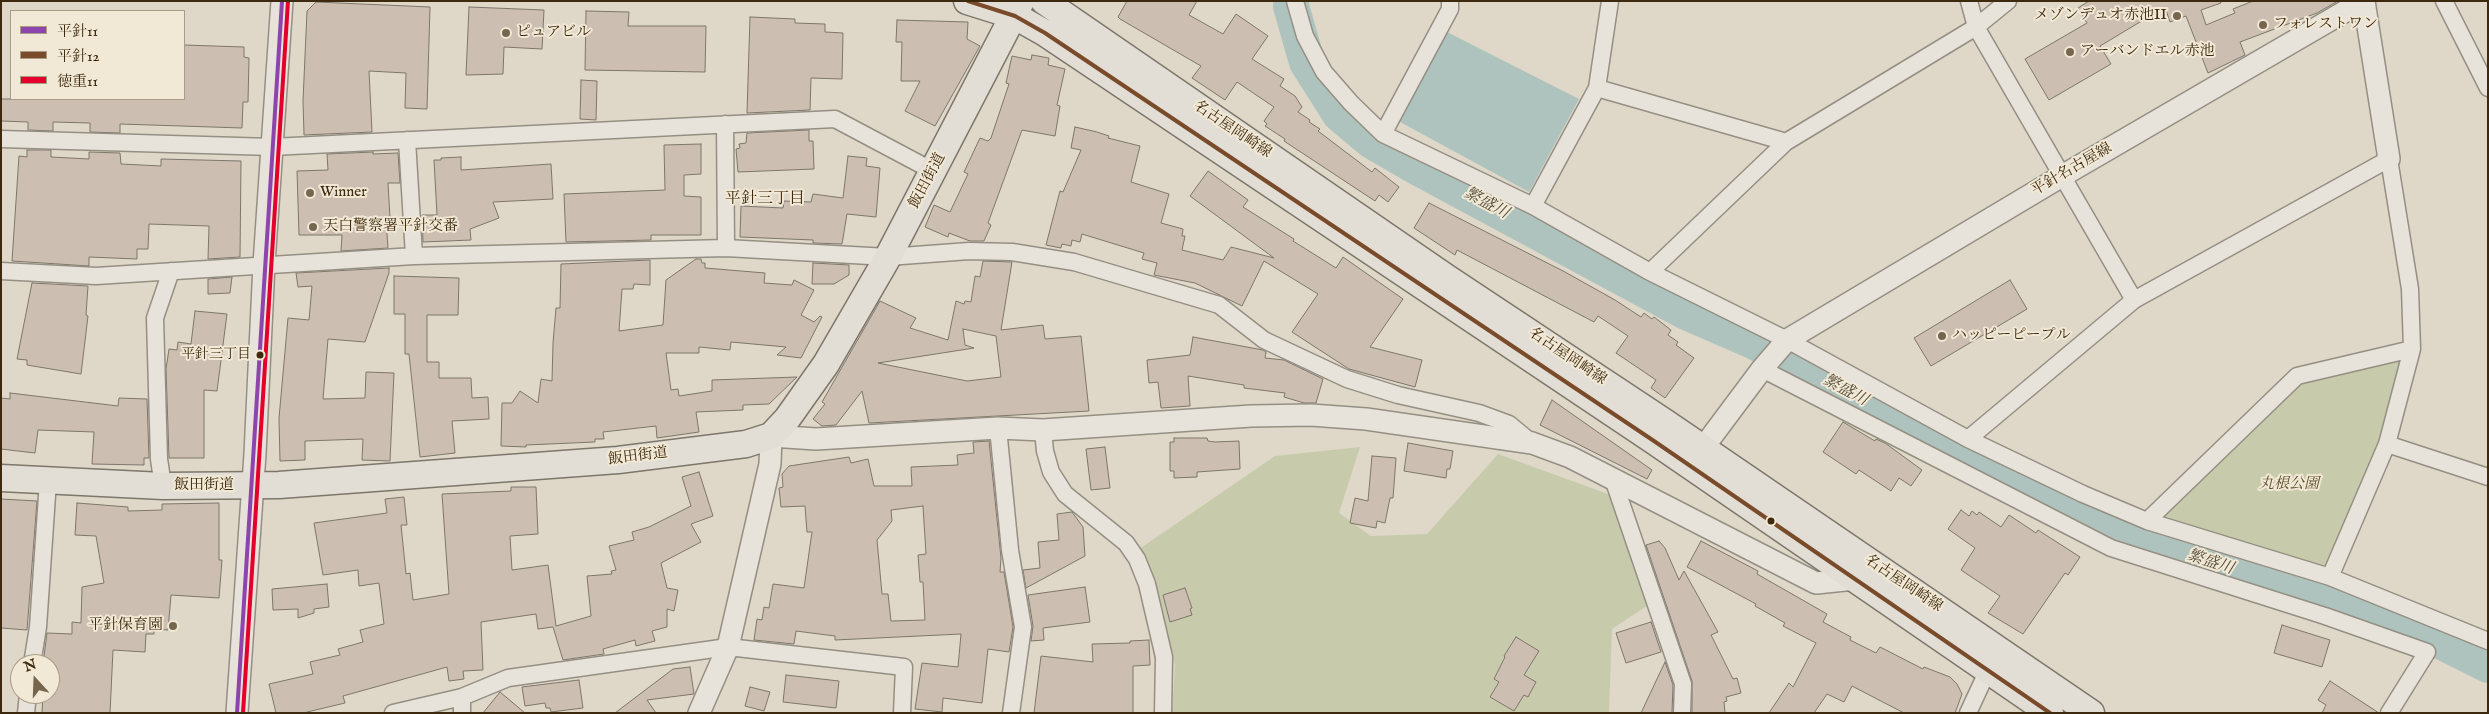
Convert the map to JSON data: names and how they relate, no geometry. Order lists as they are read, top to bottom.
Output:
{
  "streets": {
    "main road": ["名古屋岡崎線", "飯田街道"],
    "street": ["平針名古屋線"]
  },
  "crossings": [
    ["名古屋岡崎線", "飯田街道"]
  ],
  "districts": ["平針三丁目"],
  "water": ["繁盛川"],
  "parks": ["丸根公園"],
  "places": [
    "メゾンデュオ赤池II",
    "フォレストワン",
    "ピュアビル",
    "アーバンドエル赤池",
    "Winner",
    "天白警察署平針交番",
    "ハッピーピープル",
    "平針三丁目",
    "平針保育園"
  ],
  "lines": ["transit line 平針11", "transit line 平針12", "transit line 徳重11"],
  "legend": ["平針11", "平針12", "徳重11"],
  "north": "top"
}
